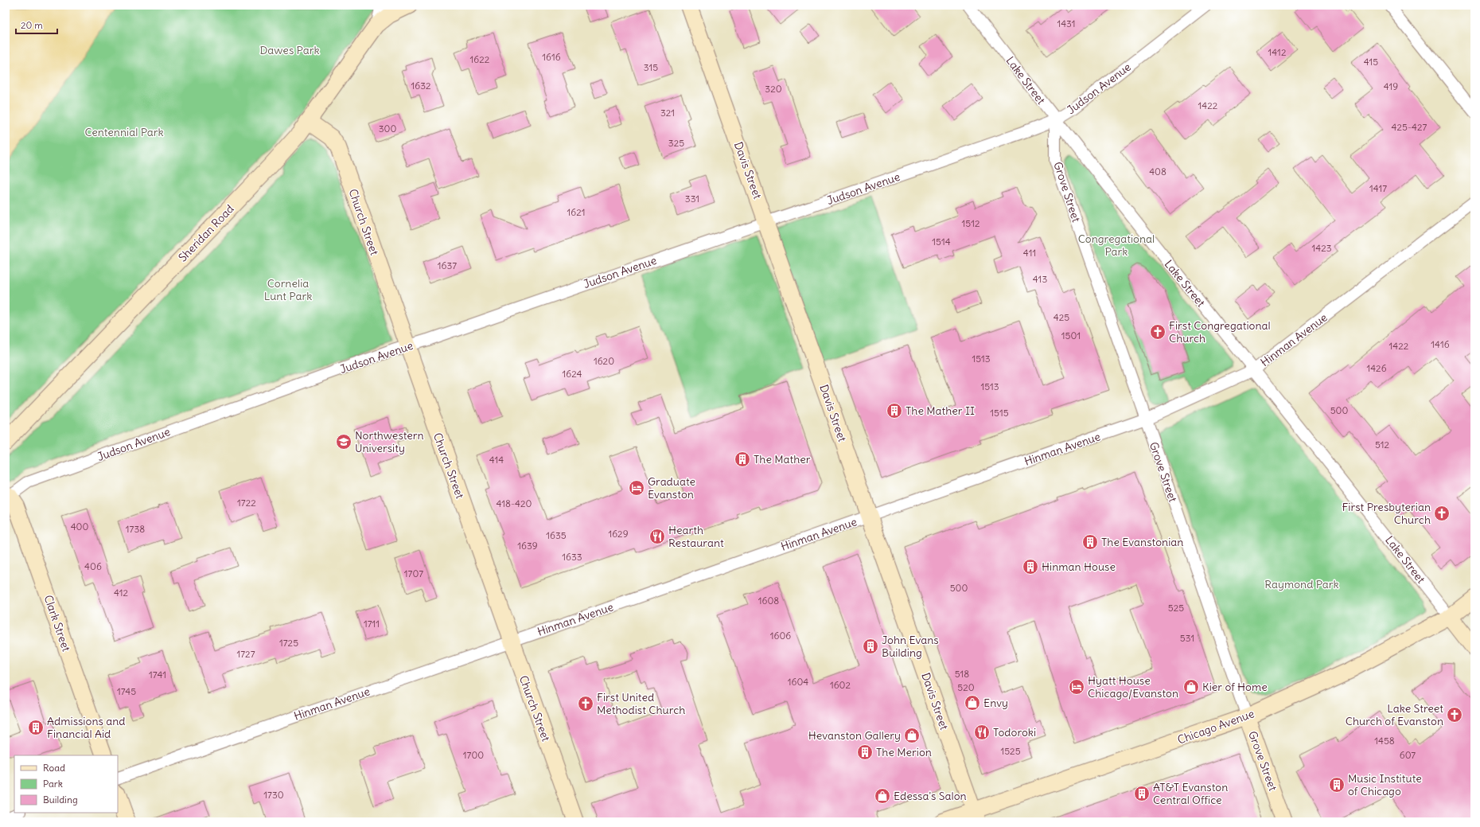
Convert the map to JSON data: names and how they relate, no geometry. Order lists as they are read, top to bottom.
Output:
{
  "streets": {
    "street": [
      "Lake Street",
      "Judson Avenue",
      "Davis Street",
      "Grove Street",
      "Church Street",
      "Sheridan Road",
      "Hinman Avenue",
      "Clark Street",
      "Chicago Avenue"
    ]
  },
  "crossings": [
    ["Lake Street", "Judson Avenue"],
    ["Lake Street", "Grove Street"],
    ["Lake Street", "Hinman Avenue"],
    ["Lake Street", "Chicago Avenue"],
    ["Judson Avenue", "Davis Street"],
    ["Judson Avenue", "Grove Street"],
    ["Judson Avenue", "Church Street"],
    ["Judson Avenue", "Clark Street"],
    ["Davis Street", "Hinman Avenue"],
    ["Davis Street", "Chicago Avenue"],
    ["Grove Street", "Hinman Avenue"],
    ["Grove Street", "Chicago Avenue"],
    ["Church Street", "Sheridan Road"],
    ["Church Street", "Hinman Avenue"]
  ],
  "parks": [
    "Dawes Park",
    "Centennial Park",
    "Congregational Park",
    "Cornelia Lunt Park",
    "Raymond Park"
  ],
  "places": {
    "church": [
      "First Congregational Church",
      "First Presbyterian Church",
      "First United Methodist Church",
      "Lake Street Church of Evanston"
    ],
    "building": [
      "The Mather II",
      "The Mather",
      "The Evanstonian",
      "Hinman House",
      "John Evans Building",
      "Admissions and Financial Aid",
      "The Merion",
      "Music Institute of Chicago",
      "AT&T Evanston Central Office"
    ],
    "school or university": ["Northwestern University"],
    "hotel": ["Graduate Evanston", "Hyatt House Chicago/Evanston"],
    "restaurant": ["Hearth Restaurant", "Todoroki"],
    "shop": [
      "Kier of Home",
      "Envy",
      "Hevanston Gallery",
      "Edessa's Salon"
    ]
  },
  "house_numbers": [
    "1431",
    "1412",
    "1616",
    "1622",
    "415",
    "315",
    "1632",
    "419",
    "320",
    "1422",
    "321",
    "425-427",
    "300",
    "325",
    "408",
    "1417",
    "331",
    "1621",
    "1512",
    "1514",
    "1423",
    "411",
    "1637",
    "413",
    "425",
    "1501",
    "1416",
    "1422",
    "1513",
    "1620",
    "1426",
    "1624",
    "1513",
    "500",
    "1515",
    "512",
    "414",
    "1722",
    "418-420",
    "400",
    "1738",
    "1629",
    "1635",
    "1639",
    "1633",
    "406",
    "1707",
    "500",
    "412",
    "1608",
    "525",
    "1711",
    "1606",
    "531",
    "1725",
    "1727",
    "518",
    "1741",
    "1604",
    "1602",
    "520",
    "1745",
    "1458",
    "1525",
    "1700",
    "607",
    "1730"
  ],
  "legend": ["Road", "Park", "Building"],
  "scale_bar": "20 m"
}
